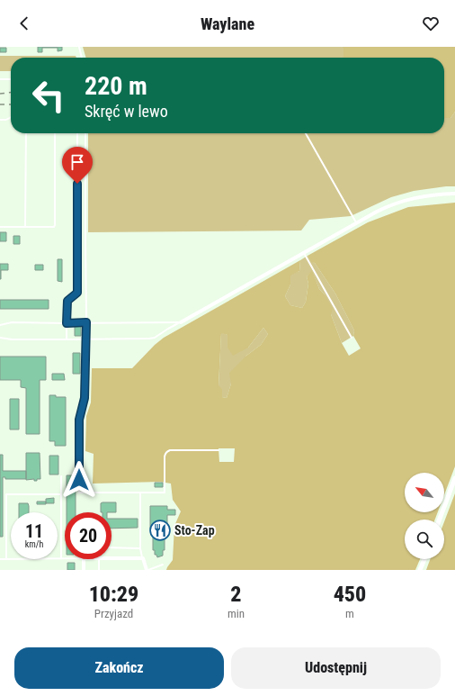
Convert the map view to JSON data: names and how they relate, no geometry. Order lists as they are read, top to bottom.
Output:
{
  "places": {
    "restaurant": ["Sto-Zap"]
  },
  "north": "top left",
  "page": {
    "header": "Waylane",
    "turn": ["220 m", "Skręć w lewo"],
    "speed": "11 km/h",
    "limit": "20",
    "eta": [
      "10:29",
      "Przyjazd",
      "2",
      "min",
      "450",
      "m"
    ],
    "buttons": ["Zakończ", "Udostępnij"]
  }
}
